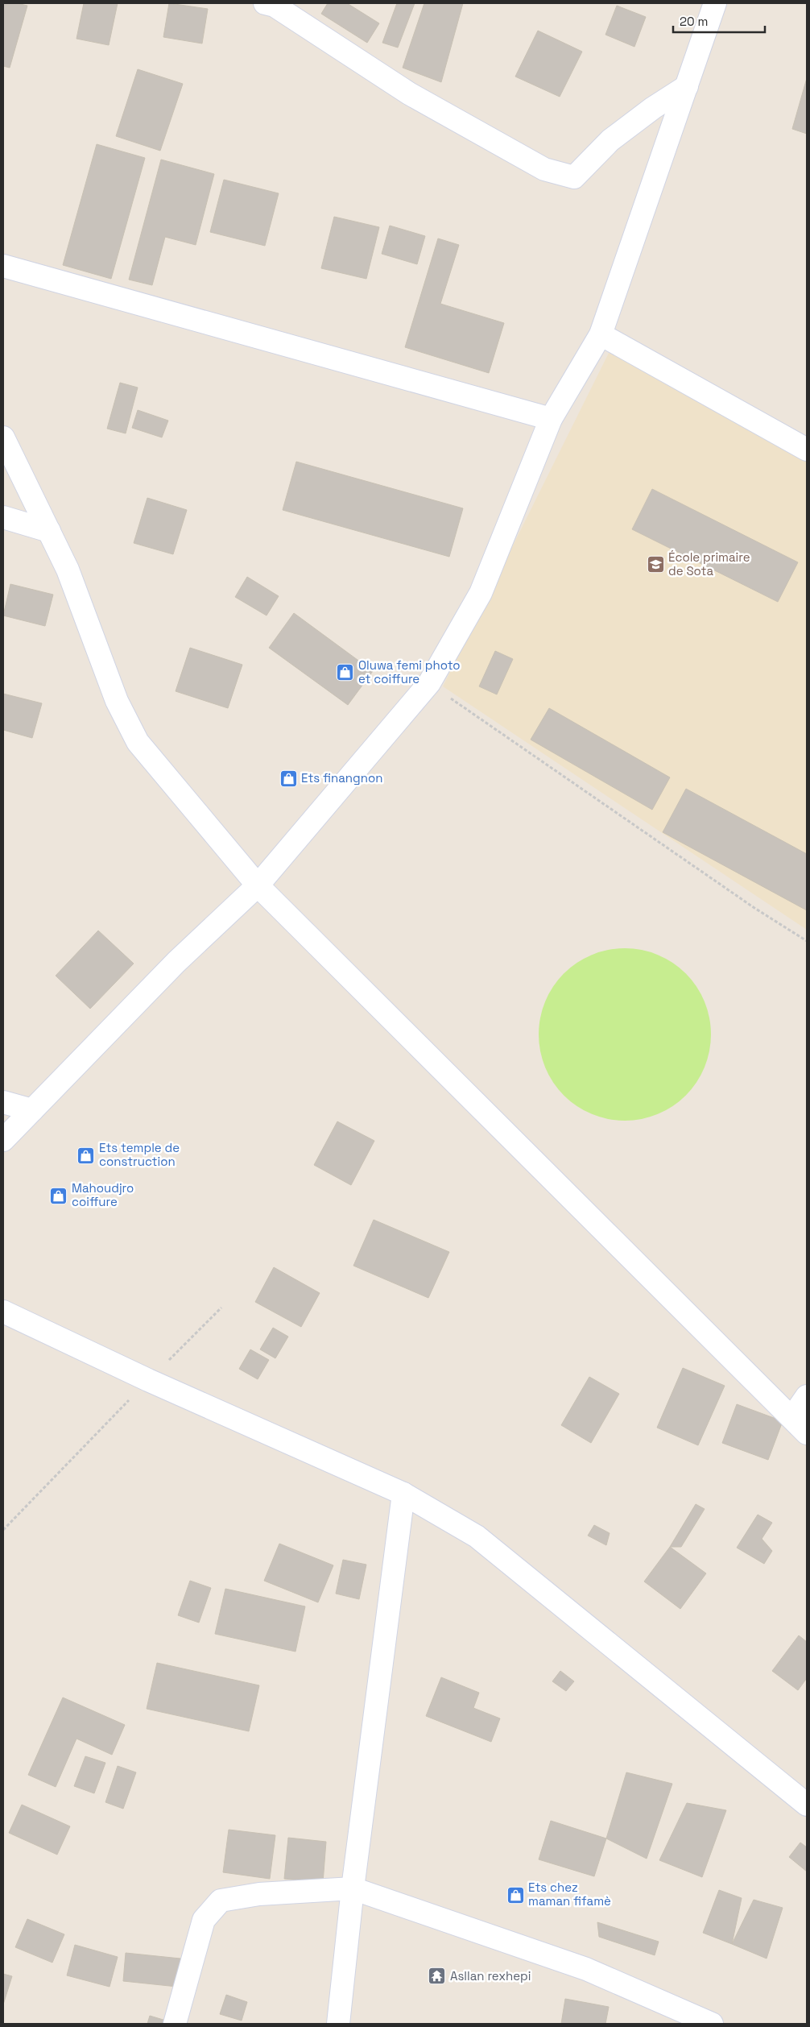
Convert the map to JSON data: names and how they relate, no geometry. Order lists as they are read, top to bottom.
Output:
{
  "places": {
    "school or university": ["École primaire de Sota"],
    "shop": [
      "Oluwa femi photo et coiffure",
      "Ets finangnon",
      "Ets temple de construction",
      "Mahoudjro coiffure",
      "Ets chez maman fifamè"
    ],
    "temple": ["Asllan rexhepi"]
  },
  "scale_bar": "20 m"
}
